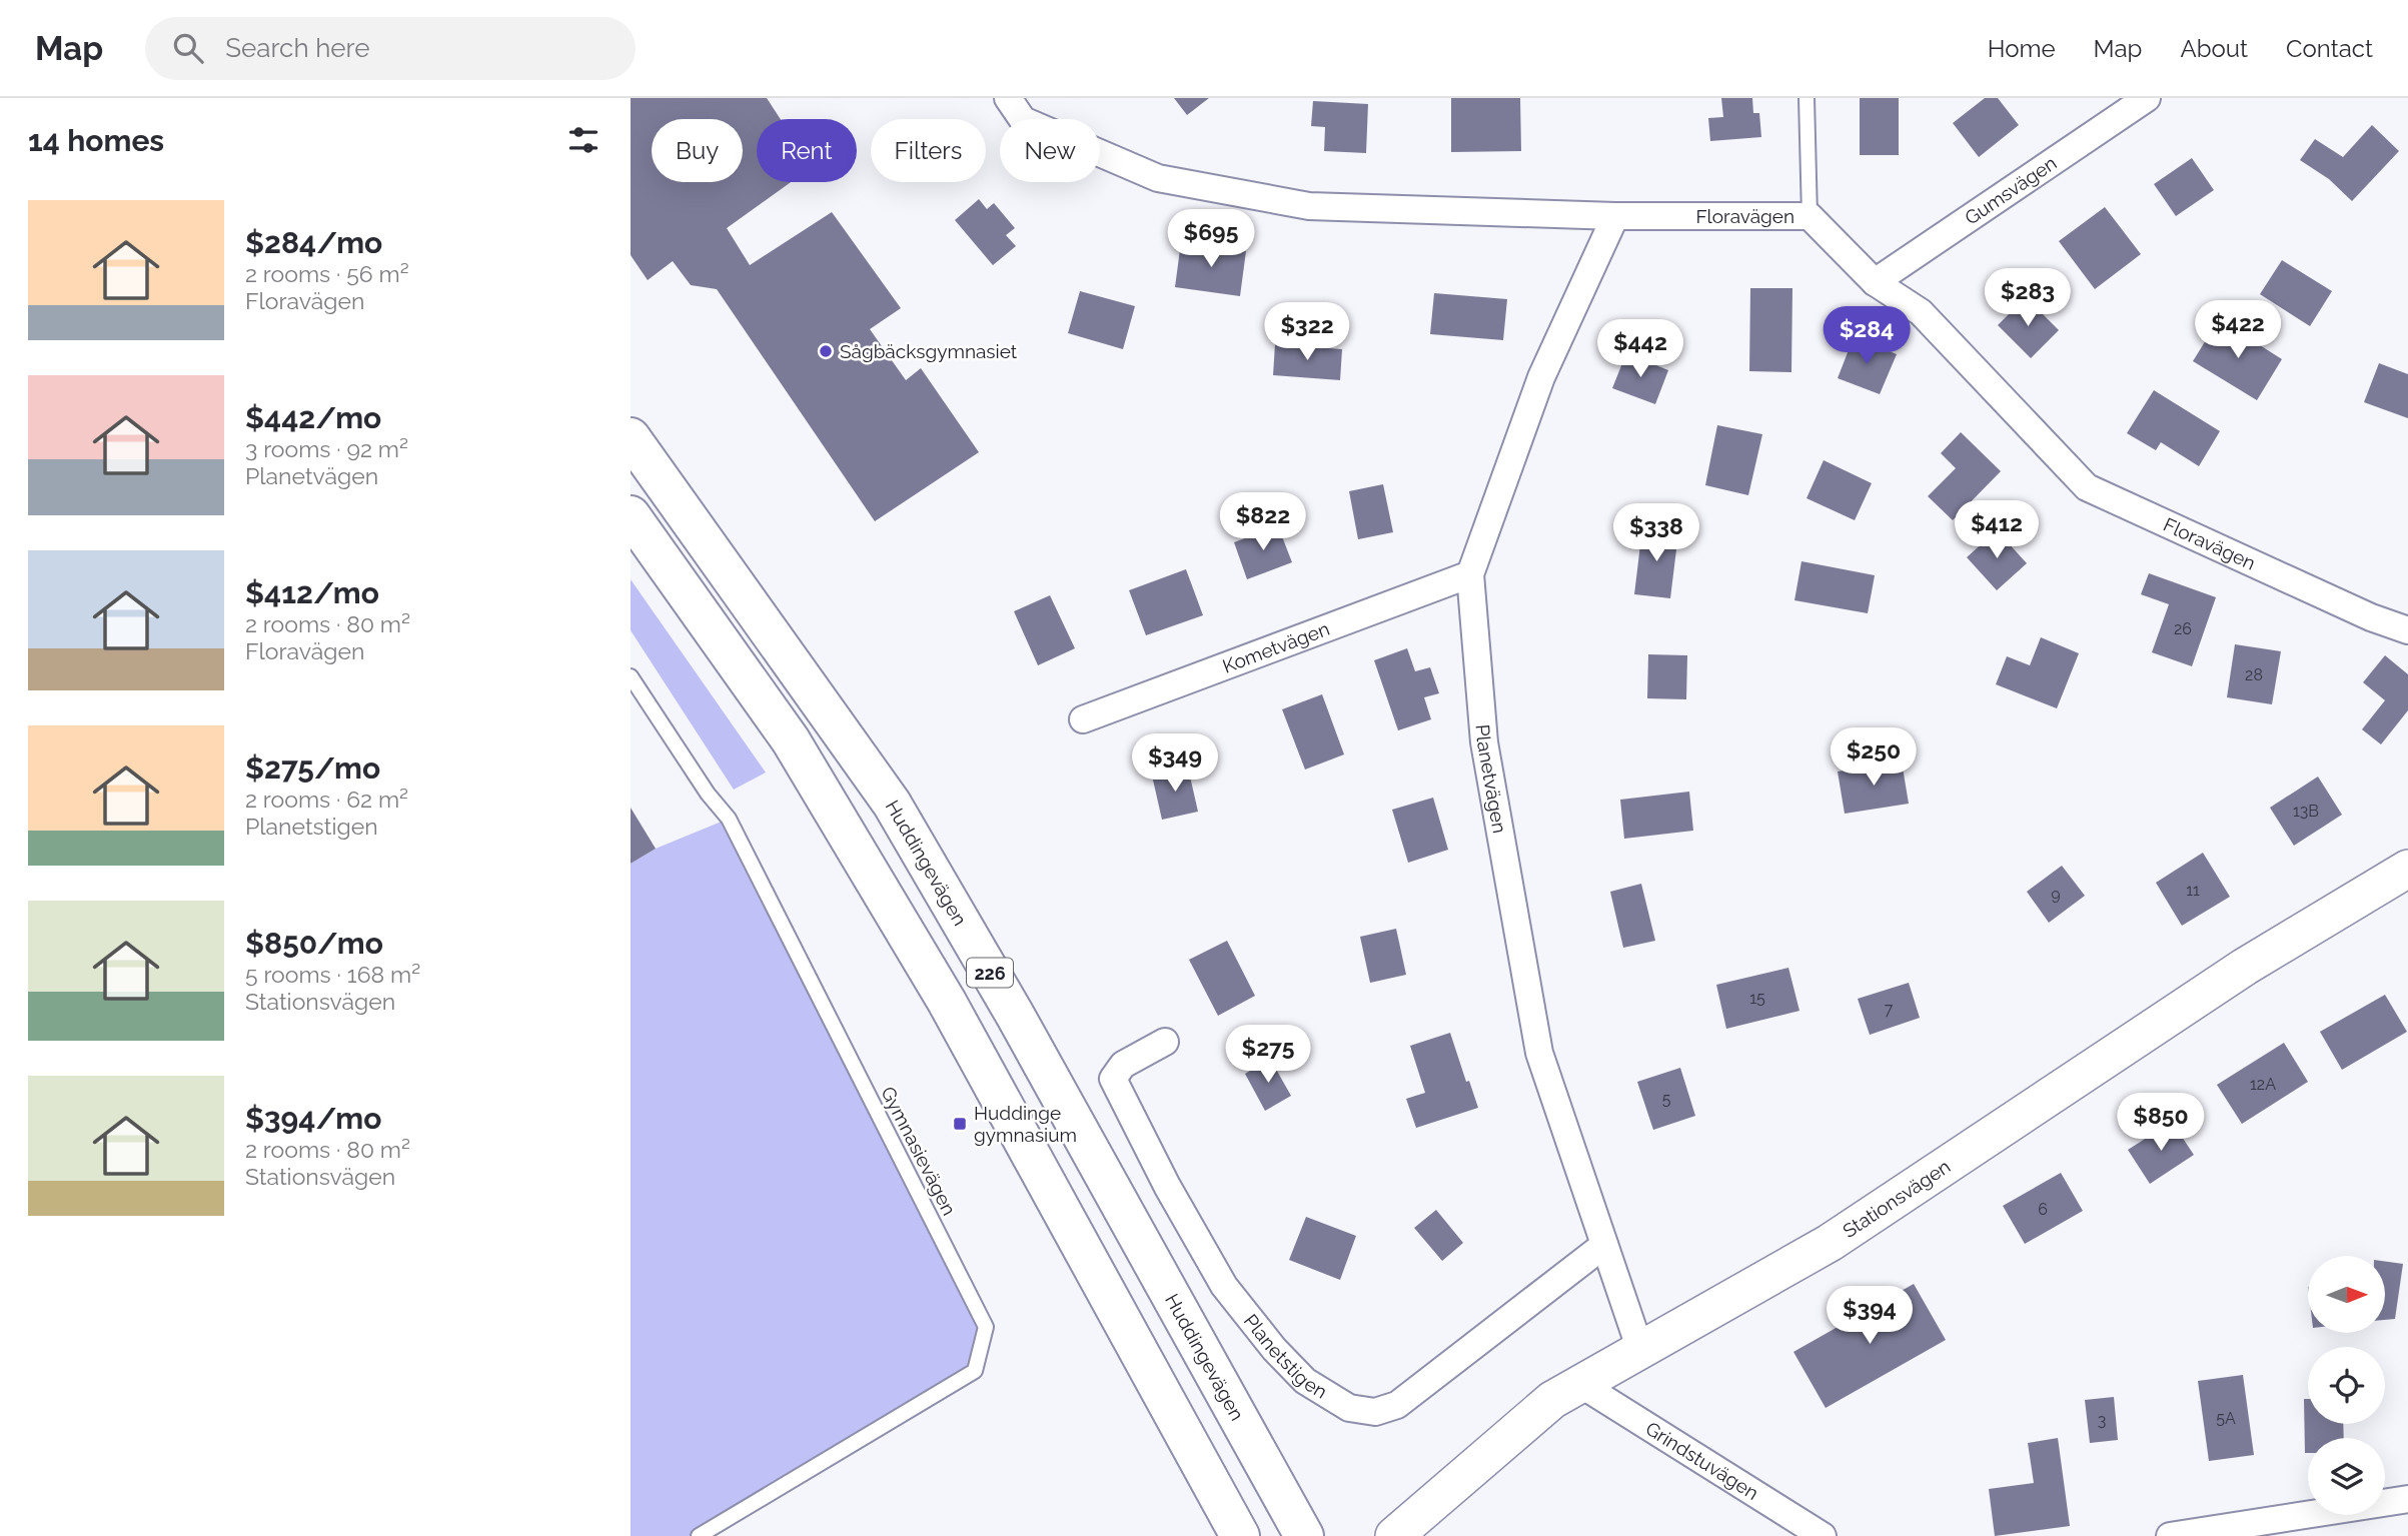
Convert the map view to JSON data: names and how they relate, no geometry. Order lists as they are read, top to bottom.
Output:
{
  "streets": {
    "main road": ["Huddingevägen", "226"],
    "street": [
      "Gumsvägen",
      "Floravägen",
      "Kometvägen",
      "Planetvägen",
      "Stationsvägen",
      "Planetstigen",
      "Grindstuvägen"
    ],
    "lane": ["Gymnasievägen"]
  },
  "crossings": [
    ["Gumsvägen", "Floravägen"],
    ["Floravägen", "Planetvägen"],
    ["Kometvägen", "Planetvägen"],
    ["Planetvägen", "Stationsvägen"],
    ["Planetvägen", "Planetstigen"],
    ["Stationsvägen", "Grindstuvägen"]
  ],
  "places": {
    "other": ["Sågbäcksgymnasiet"],
    "transit": ["Huddinge gymnasium"]
  },
  "house_numbers": [
    "26",
    "28",
    "13B",
    "11",
    "9",
    "15",
    "7",
    "12A",
    "5",
    "6",
    "5A",
    "3"
  ],
  "north": "right",
  "page": {
    "header": "Map",
    "search": "Search here",
    "nav": [
      "Home",
      "Map",
      "About",
      "Contact"
    ],
    "heading": "14 homes",
    "chip": [
      "Buy",
      "Rent",
      "Filters",
      "New"
    ],
    "list": [
      {
        "name": "$284/mo",
        "note": "2 rooms · 56 m² · Floravägen"
      },
      {
        "name": "$442/mo",
        "note": "3 rooms · 92 m² · Planetvägen"
      },
      {
        "name": "$412/mo",
        "note": "2 rooms · 80 m² · Floravägen"
      },
      {
        "name": "$275/mo",
        "note": "2 rooms · 62 m² · Planetstigen"
      },
      {
        "name": "$850/mo",
        "note": "5 rooms · 168 m² · Stationsvägen"
      },
      {
        "name": "$394/mo",
        "note": "2 rooms · 80 m² · Stationsvägen"
      }
    ],
    "price": [
      "$695",
      "$283",
      "$422",
      "$322",
      "$284",
      "$442",
      "$822",
      "$412",
      "$338",
      "$250",
      "$349",
      "$275",
      "$850",
      "$394"
    ]
  }
}
